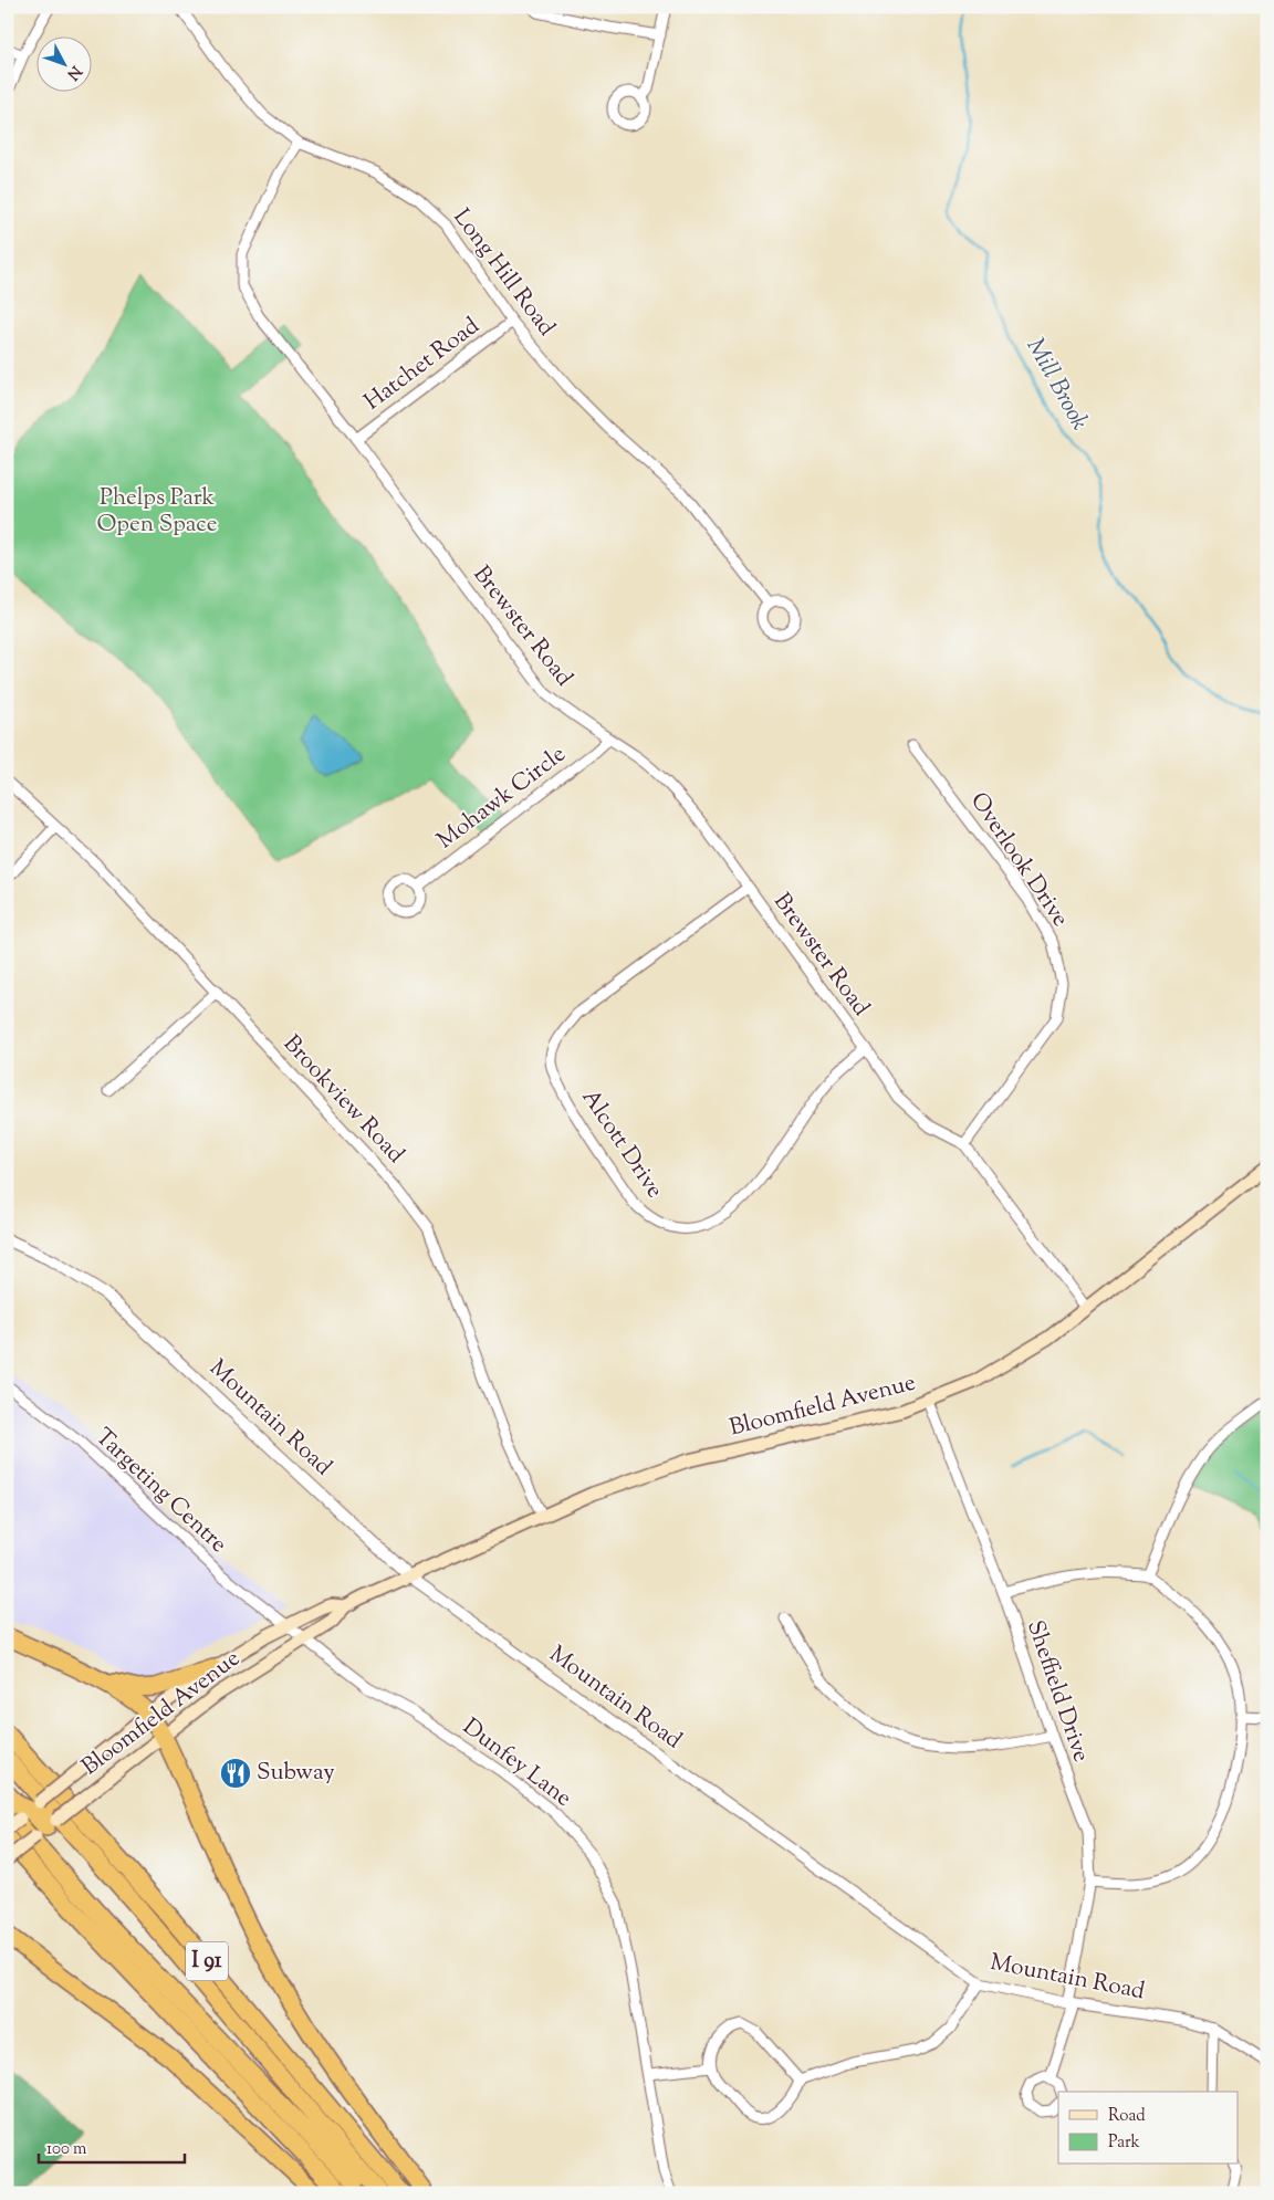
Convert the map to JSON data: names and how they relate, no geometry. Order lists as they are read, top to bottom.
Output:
{
  "streets": {
    "highway": ["I 91"],
    "main road": ["Bloomfield Avenue"],
    "street": [
      "Long Hill Road",
      "Hatchet Road",
      "Brewster Road",
      "Mohawk Circle",
      "Overlook Drive",
      "Brookview Road",
      "Alcott Drive",
      "Mountain Road",
      "Targeting Centre",
      "Sheffield Drive",
      "Dunfey Lane"
    ]
  },
  "crossings": [
    ["Long Hill Road", "Hatchet Road"],
    ["Long Hill Road", "Brewster Road"],
    ["Hatchet Road", "Brewster Road"],
    ["Brewster Road", "Mohawk Circle"],
    ["Brewster Road", "Overlook Drive"],
    ["Brewster Road", "Alcott Drive"],
    ["Brewster Road", "Bloomfield Avenue"],
    ["Brookview Road", "Bloomfield Avenue"],
    ["Bloomfield Avenue", "Mountain Road"],
    ["Bloomfield Avenue", "Targeting Centre"],
    ["Bloomfield Avenue", "Sheffield Drive"],
    ["Bloomfield Avenue", "Dunfey Lane"],
    ["Mountain Road", "Sheffield Drive"],
    ["Targeting Centre", "Dunfey Lane"]
  ],
  "water": ["Mill Brook"],
  "parks": ["Phelps Park Open Space"],
  "places": {
    "restaurant": ["Subway"]
  },
  "legend": ["Road", "Park"],
  "scale_bar": "100 m",
  "north": "bottom right"
}
